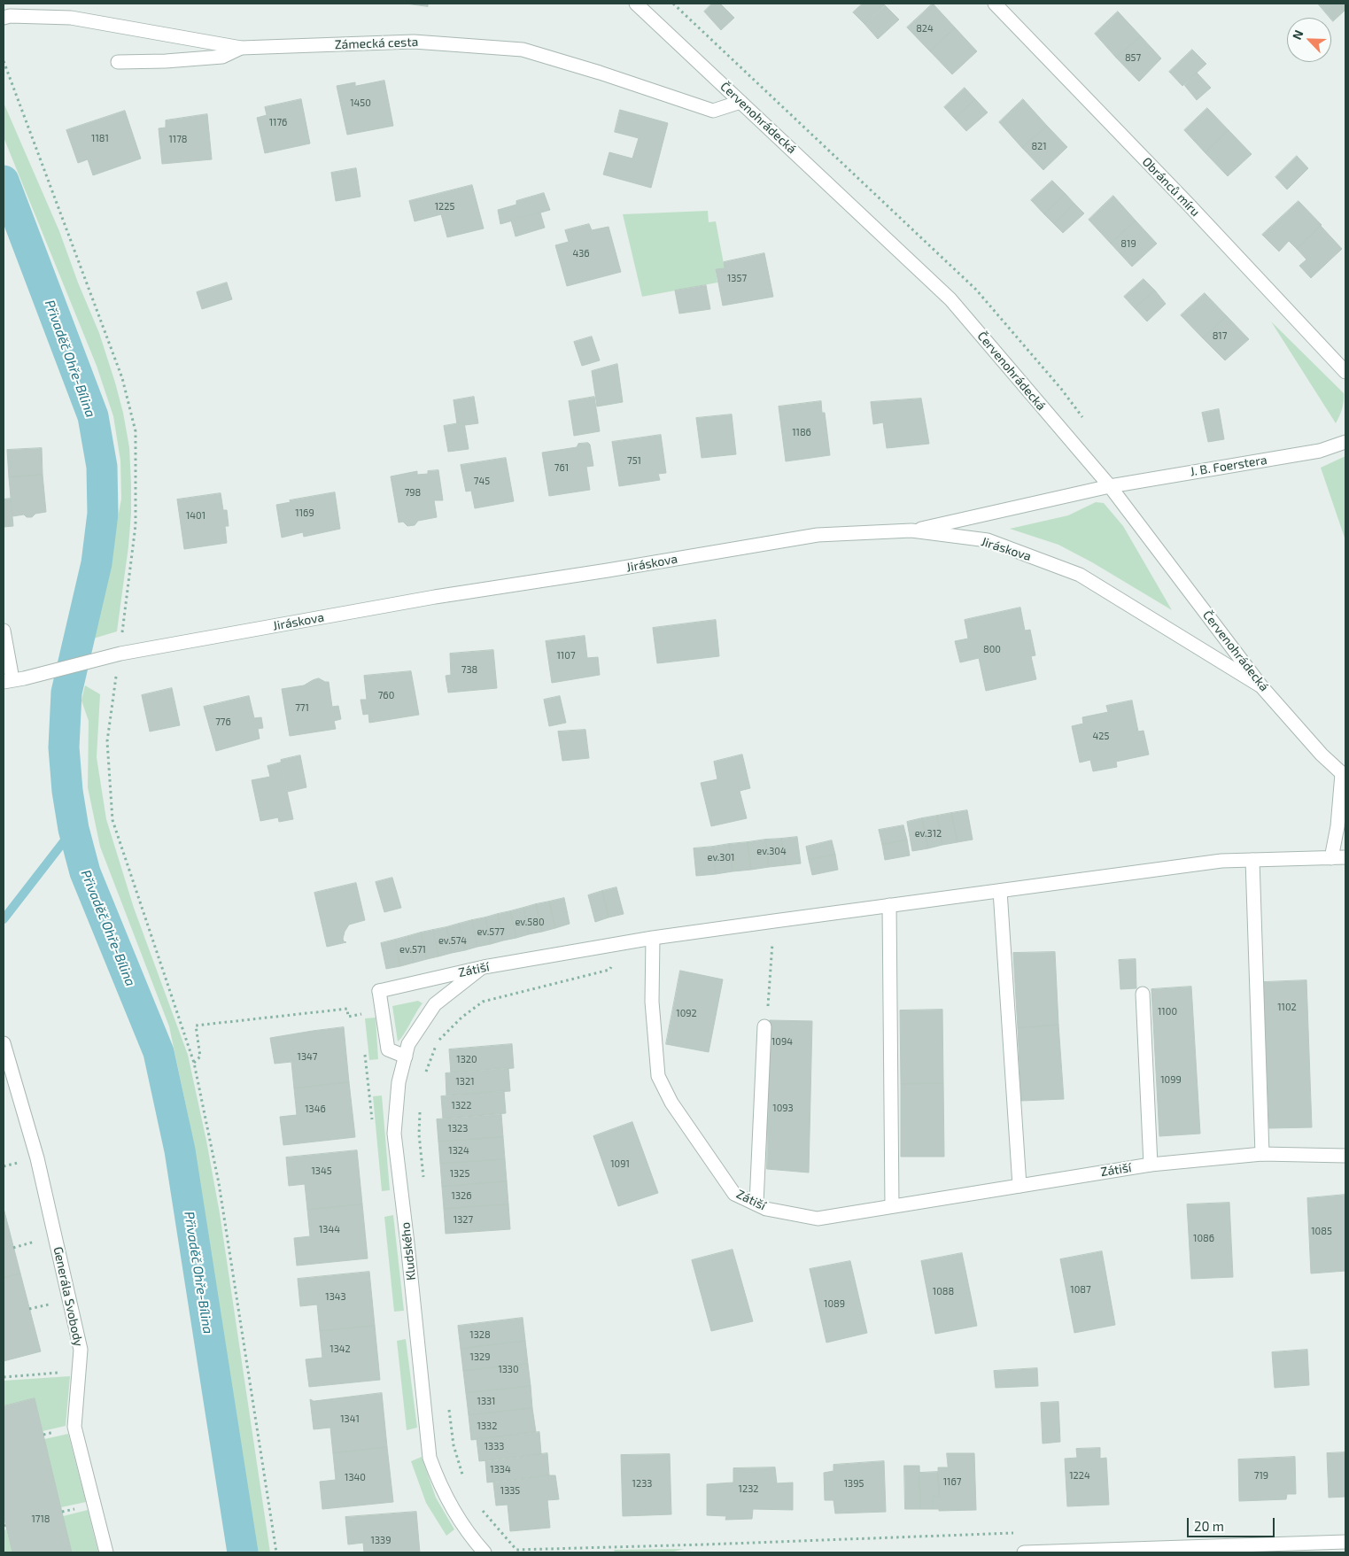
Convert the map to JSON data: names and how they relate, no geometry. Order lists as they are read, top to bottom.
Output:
{
  "streets": {
    "street": [
      "Zámecká cesta",
      "Červenohrádecká",
      "Obránců míru",
      "J. B. Foerstera",
      "Jiráskova",
      "Zátiší",
      "Kludského",
      "Generála Svobody"
    ]
  },
  "crossings": [
    ["Zámecká cesta", "Červenohrádecká"],
    ["Červenohrádecká", "J. B. Foerstera"],
    ["Červenohrádecká", "Jiráskova"],
    ["J. B. Foerstera", "Jiráskova"],
    ["Zátiší", "Kludského"]
  ],
  "water": ["Přivaděč Ohře-Bílina"],
  "house_numbers": [
    "824",
    "857",
    "1450",
    "1176",
    "1181",
    "1178",
    "821",
    "1225",
    "819",
    "436",
    "1357",
    "817",
    "1186",
    "751",
    "761",
    "745",
    "798",
    "1169",
    "1401",
    "800",
    "1107",
    "738",
    "760",
    "771",
    "776",
    "425",
    "ev.312",
    "ev.304",
    "ev.301",
    "ev.580",
    "ev.577",
    "ev.574",
    "ev.571",
    "1102",
    "1100",
    "1092",
    "1094",
    "1347",
    "1320",
    "1099",
    "1321",
    "1322",
    "1093",
    "1346",
    "1323",
    "1324",
    "1091",
    "1345",
    "1325",
    "1326",
    "1327",
    "1344",
    "1085",
    "1086",
    "1087",
    "1088",
    "1343",
    "1089",
    "1328",
    "1342",
    "1329",
    "1330",
    "1331",
    "1341",
    "1332",
    "1333",
    "1334",
    "1224",
    "719",
    "1340",
    "1167",
    "1233",
    "1395",
    "1232",
    "1335",
    "1718",
    "1339"
  ],
  "scale_bar": "20 m",
  "north": "top left"
}
